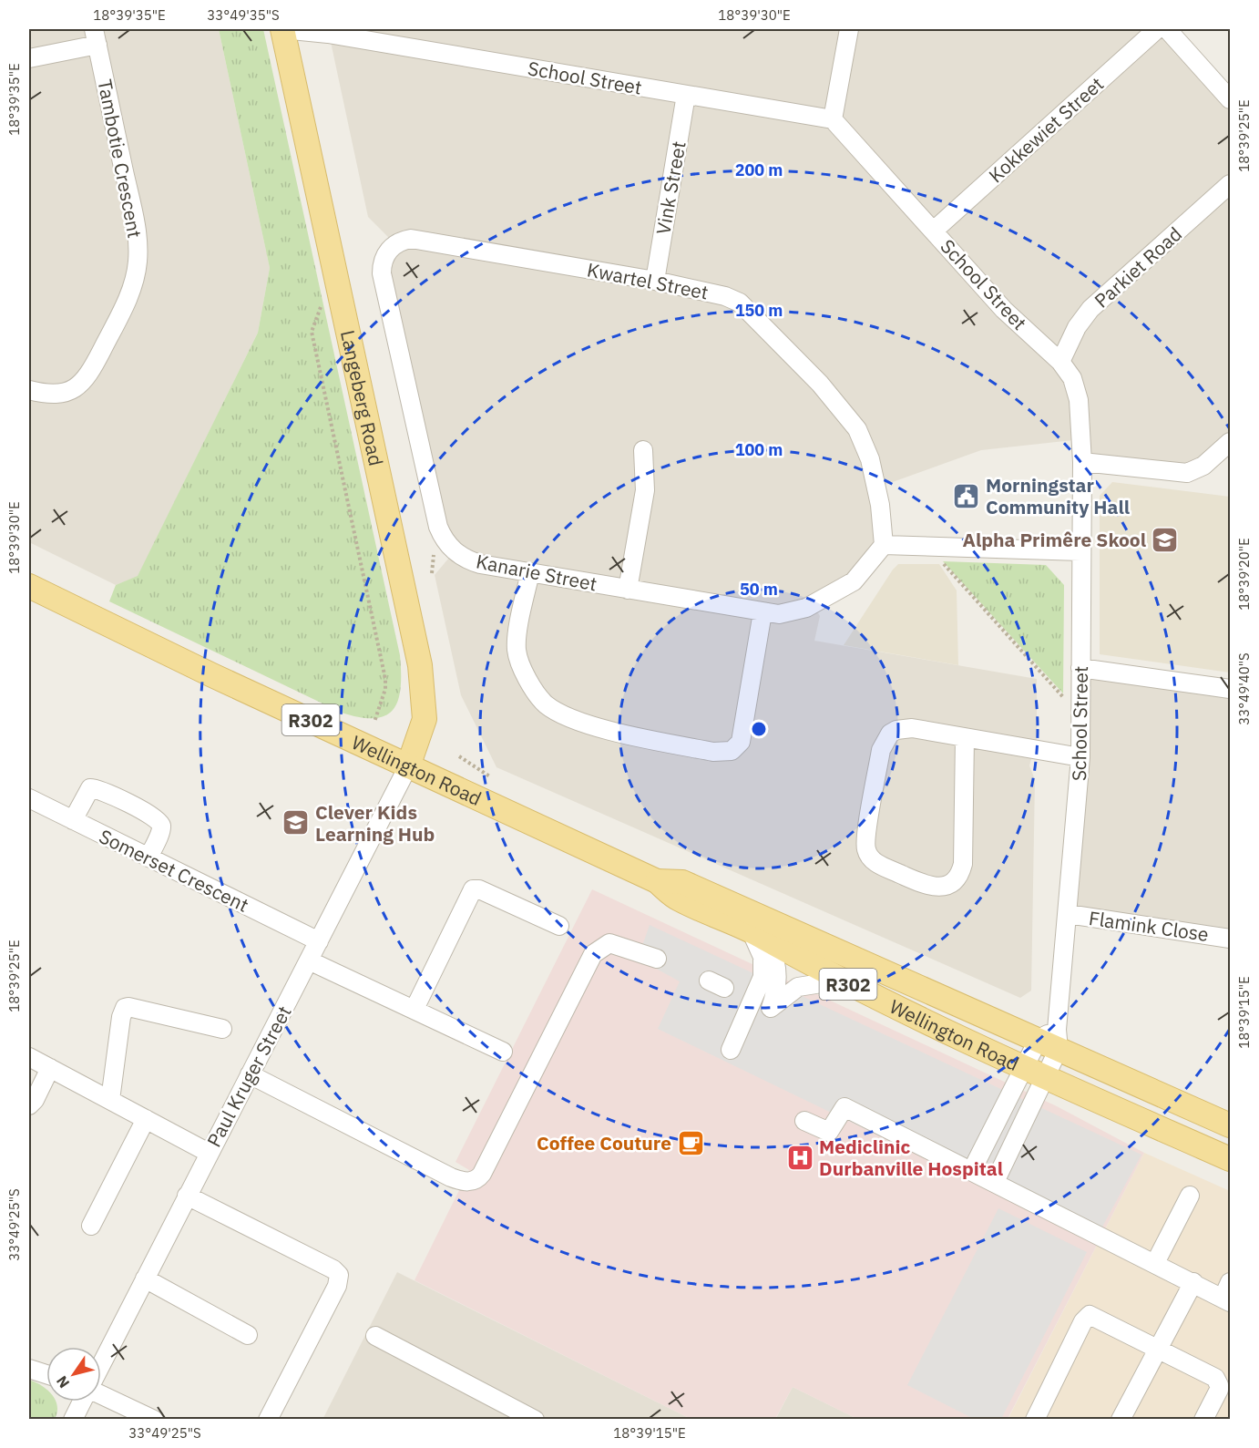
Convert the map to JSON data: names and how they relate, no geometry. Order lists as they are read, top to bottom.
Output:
{
  "streets": {
    "main road": ["Langeberg Road", "R302", "Wellington Road"],
    "street": [
      "School Street",
      "Kokkewiet Street",
      "Tambotie Crescent",
      "Vink Street",
      "Parkiet Road",
      "Kwartel Street",
      "Kanarie Street",
      "Somerset Crescent",
      "Flamink Close",
      "Paul Kruger Street"
    ]
  },
  "crossings": [
    ["School Street", "Kokkewiet Street"],
    ["School Street", "Vink Street"],
    ["School Street", "Parkiet Road"],
    ["School Street", "Langeberg Road"],
    ["School Street", "Wellington Road"],
    ["School Street", "Flamink Close"],
    ["Vink Street", "Kwartel Street"],
    ["Kwartel Street", "Kanarie Street"],
    ["Langeberg Road", "Wellington Road"],
    ["Langeberg Road", "Paul Kruger Street"],
    ["Wellington Road", "Paul Kruger Street"],
    ["Somerset Crescent", "Paul Kruger Street"]
  ],
  "places": {
    "public building": ["Morningstar Community Hall"],
    "school or university": ["Alpha Primêre Skool", "Clever Kids Learning Hub"],
    "cafe": ["Coffee Couture"],
    "hospital": ["Mediclinic Durbanville Hospital"]
  },
  "north": "bottom left",
  "coordinates": [
    "18°39'35\"E",
    "33°49'35\"S",
    "18°39'30\"E",
    "18°39'25\"E",
    "18°39'20\"E",
    "33°49'40\"S",
    "18°39'15\"E",
    "33°49'25\"S"
  ],
  "rings": [
    "200 m",
    "150 m",
    "100 m",
    "50 m"
  ]
}
